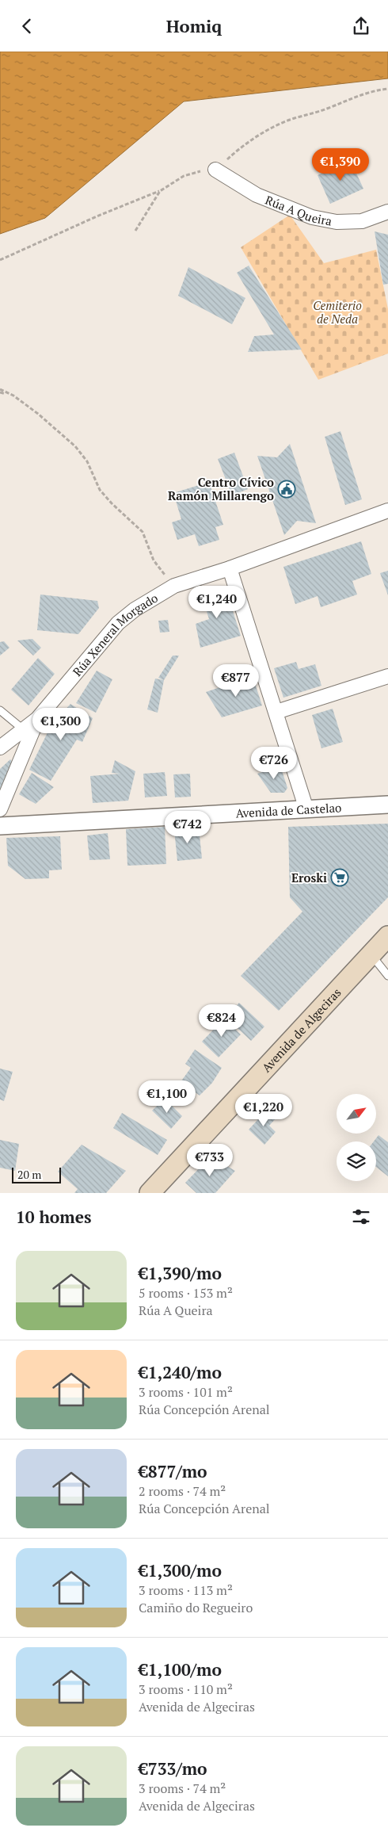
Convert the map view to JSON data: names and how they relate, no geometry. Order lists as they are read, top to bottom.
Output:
{
  "streets": {
    "main road": ["Avenida de Algeciras"],
    "street": ["Rúa A Queira", "Rúa Xeneral Morgado", "Avenida de Castelao"]
  },
  "parks": ["Cemiterio de Neda"],
  "places": {
    "public building": ["Centro Cívico Ramón Millarengo"],
    "supermarket": ["Eroski"]
  },
  "scale_bar": "20 m",
  "north": "top right",
  "page": {
    "header": "Homiq",
    "price": [
      "€1,390",
      "€1,240",
      "€877",
      "€1,300",
      "€726",
      "€742",
      "€824",
      "€1,100",
      "€1,220",
      "€733"
    ],
    "scale": "20 m",
    "heading": "10 homes",
    "list": [
      {
        "name": "€1,390/mo",
        "note": "5 rooms · 153 m² · Rúa A Queira"
      },
      {
        "name": "€1,240/mo",
        "note": "3 rooms · 101 m² · Rúa Concepción Arenal"
      },
      {
        "name": "€877/mo",
        "note": "2 rooms · 74 m² · Rúa Concepción Arenal"
      },
      {
        "name": "€1,300/mo",
        "note": "3 rooms · 113 m² · Camiño do Regueiro"
      },
      {
        "name": "€1,100/mo",
        "note": "3 rooms · 110 m² · Avenida de Algeciras"
      },
      {
        "name": "€733/mo",
        "note": "3 rooms · 74 m² · Avenida de Algeciras"
      }
    ]
  }
}
